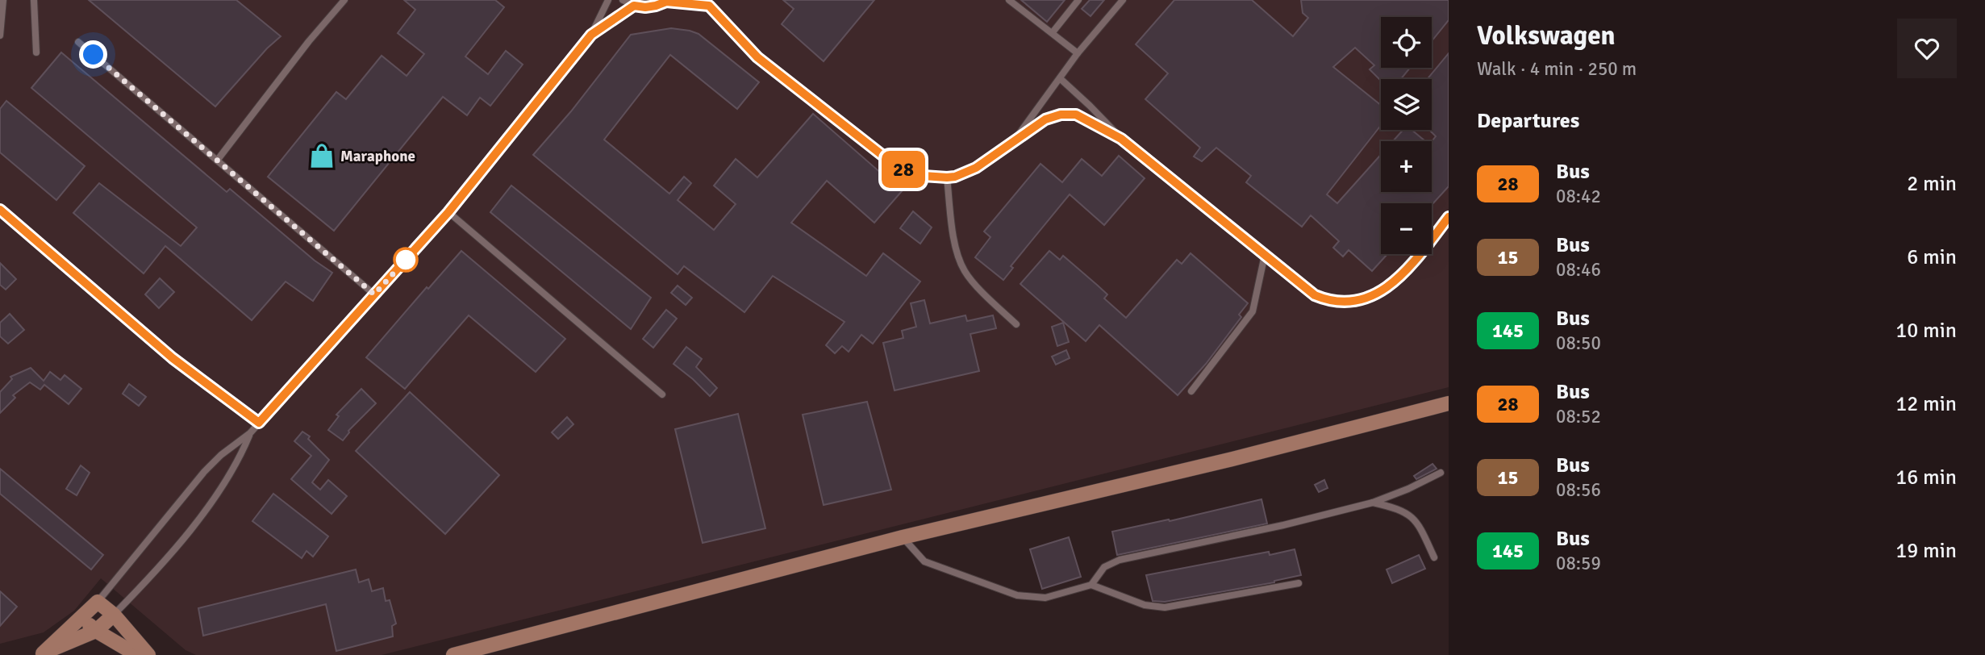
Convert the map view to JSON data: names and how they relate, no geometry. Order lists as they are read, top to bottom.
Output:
{
  "places": {
    "shop": ["Maraphone"]
  },
  "lines": ["bus line 28"],
  "page": {
    "on_map": "28",
    "heading": [
      ["Volkswagen", "Walk · 4 min · 250 m"],
      "Departures"
    ],
    "map_buttons": ["+", "−"],
    "list": [
      {
        "mark": "28",
        "name": "Bus",
        "note": "08:42",
        "value": "2 min"
      },
      {
        "mark": "15",
        "name": "Bus",
        "note": "08:46",
        "value": "6 min"
      },
      {
        "mark": "145",
        "name": "Bus",
        "note": "08:50",
        "value": "10 min"
      },
      {
        "mark": "28",
        "name": "Bus",
        "note": "08:52",
        "value": "12 min"
      },
      {
        "mark": "15",
        "name": "Bus",
        "note": "08:56",
        "value": "16 min"
      },
      {
        "mark": "145",
        "name": "Bus",
        "note": "08:59",
        "value": "19 min"
      }
    ]
  }
}
